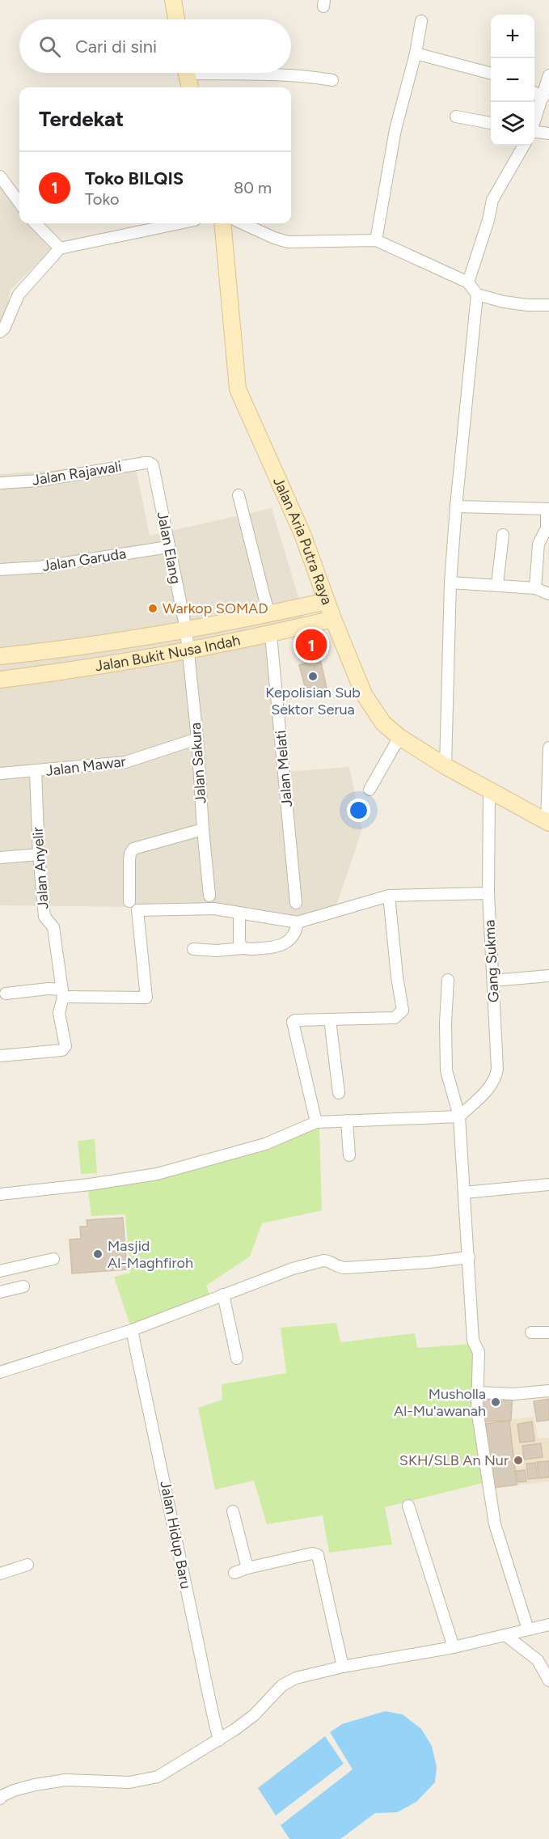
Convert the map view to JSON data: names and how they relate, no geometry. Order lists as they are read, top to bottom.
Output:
{
  "streets": {
    "main road": ["Jalan Aria Putra Raya", "Jalan Bukit Nusa Indah"],
    "street": [
      "Jalan Rajawali",
      "Jalan Elang",
      "Jalan Garuda",
      "Jalan Sakura",
      "Jalan Mawar",
      "Jalan Melati",
      "Jalan Anyelir",
      "Gang Sukma",
      "Jalan Hidup Baru"
    ]
  },
  "crossings": [
    ["Jalan Rajawali", "Jalan Elang"],
    ["Jalan Aria Putra Raya", "Jalan Bukit Nusa Indah"],
    ["Jalan Aria Putra Raya", "Gang Sukma"],
    ["Jalan Elang", "Jalan Garuda"],
    ["Jalan Elang", "Jalan Bukit Nusa Indah"],
    ["Jalan Elang", "Jalan Sakura"],
    ["Jalan Bukit Nusa Indah", "Jalan Sakura"],
    ["Jalan Bukit Nusa Indah", "Jalan Melati"],
    ["Jalan Sakura", "Jalan Mawar"],
    ["Jalan Mawar", "Jalan Anyelir"]
  ],
  "places": [
    "Warkop SOMAD",
    "Kepolisian Sub Sektor Serua",
    "Masjid Al-Maghfiroh",
    "Musholla Al-Mu'awanah",
    "SKH/SLB An Nur"
  ],
  "page": {
    "map_buttons": ["+", "−"],
    "search": "Cari di sini",
    "heading": "Terdekat",
    "list": [
      {
        "mark": "1",
        "name": "Toko BILQIS",
        "note": "Toko",
        "value": "80 m"
      }
    ],
    "pins": "1"
  }
}
